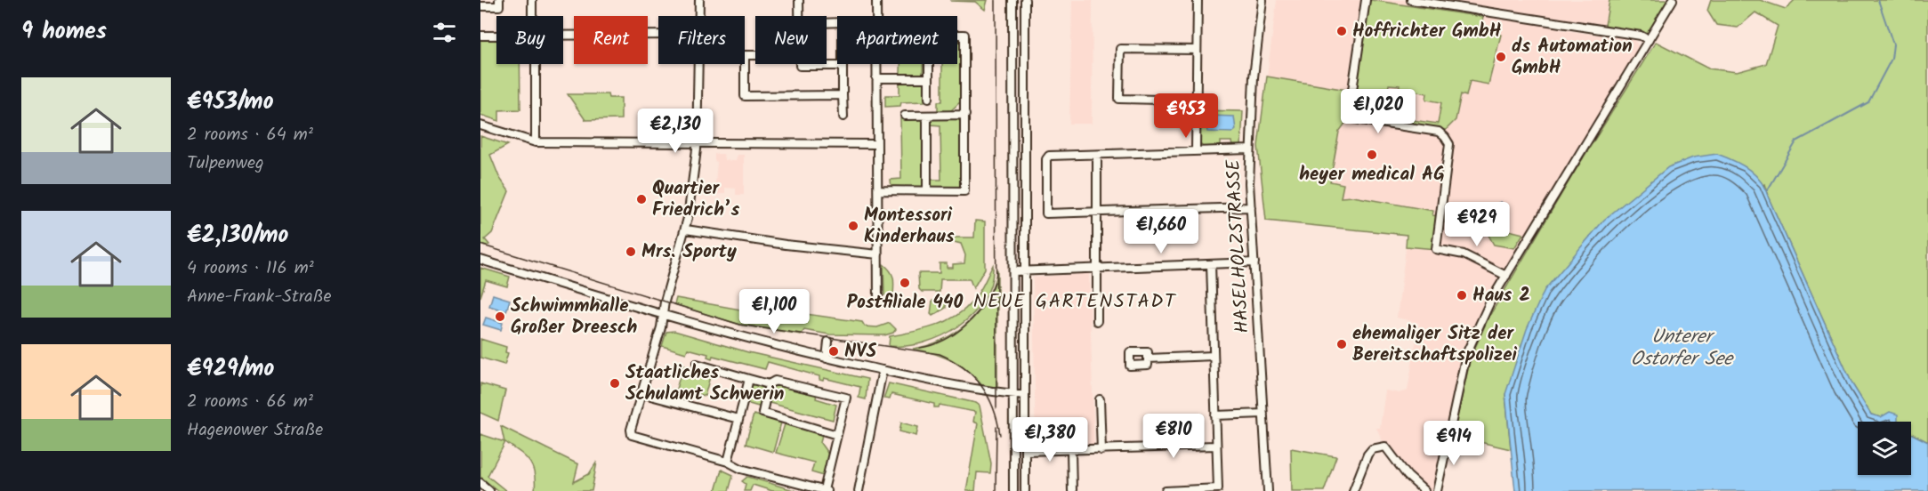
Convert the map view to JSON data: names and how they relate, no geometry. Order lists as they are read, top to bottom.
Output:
{
  "streets": {
    "street": ["HASELHOLZSTRASSE"]
  },
  "districts": ["NEUE GARTENSTADT"],
  "water": ["Unterer Ostorfer See"],
  "places": [
    "Hoffrichter GmbH",
    "ds Automation GmbH",
    "heyer medical AG",
    "Quartier Friedrich’s",
    "Montessori Kinderhaus",
    "Mrs. Sporty",
    "Postfiliale 440",
    "Haus 2",
    "Schwimmhalle Großer Dreesch",
    "ehemaliger Sitz der Bereitschaftspolizei",
    "NVS",
    "Staatliches Schulamt Schwerin"
  ],
  "page": {
    "heading": "9 homes",
    "chip": [
      "Buy",
      "Rent",
      "Filters",
      "New",
      "Apartment"
    ],
    "list": [
      {
        "name": "€953/mo",
        "note": "2 rooms · 64 m² · Tulpenweg"
      },
      {
        "name": "€2,130/mo",
        "note": "4 rooms · 116 m² · Anne-Frank-Straße"
      },
      {
        "name": "€929/mo",
        "note": "2 rooms · 66 m² · Hagenower Straße"
      }
    ],
    "price": [
      "€1,020",
      "€953",
      "€2,130",
      "€929",
      "€1,660",
      "€1,100",
      "€810",
      "€1,380",
      "€914"
    ]
  }
}
